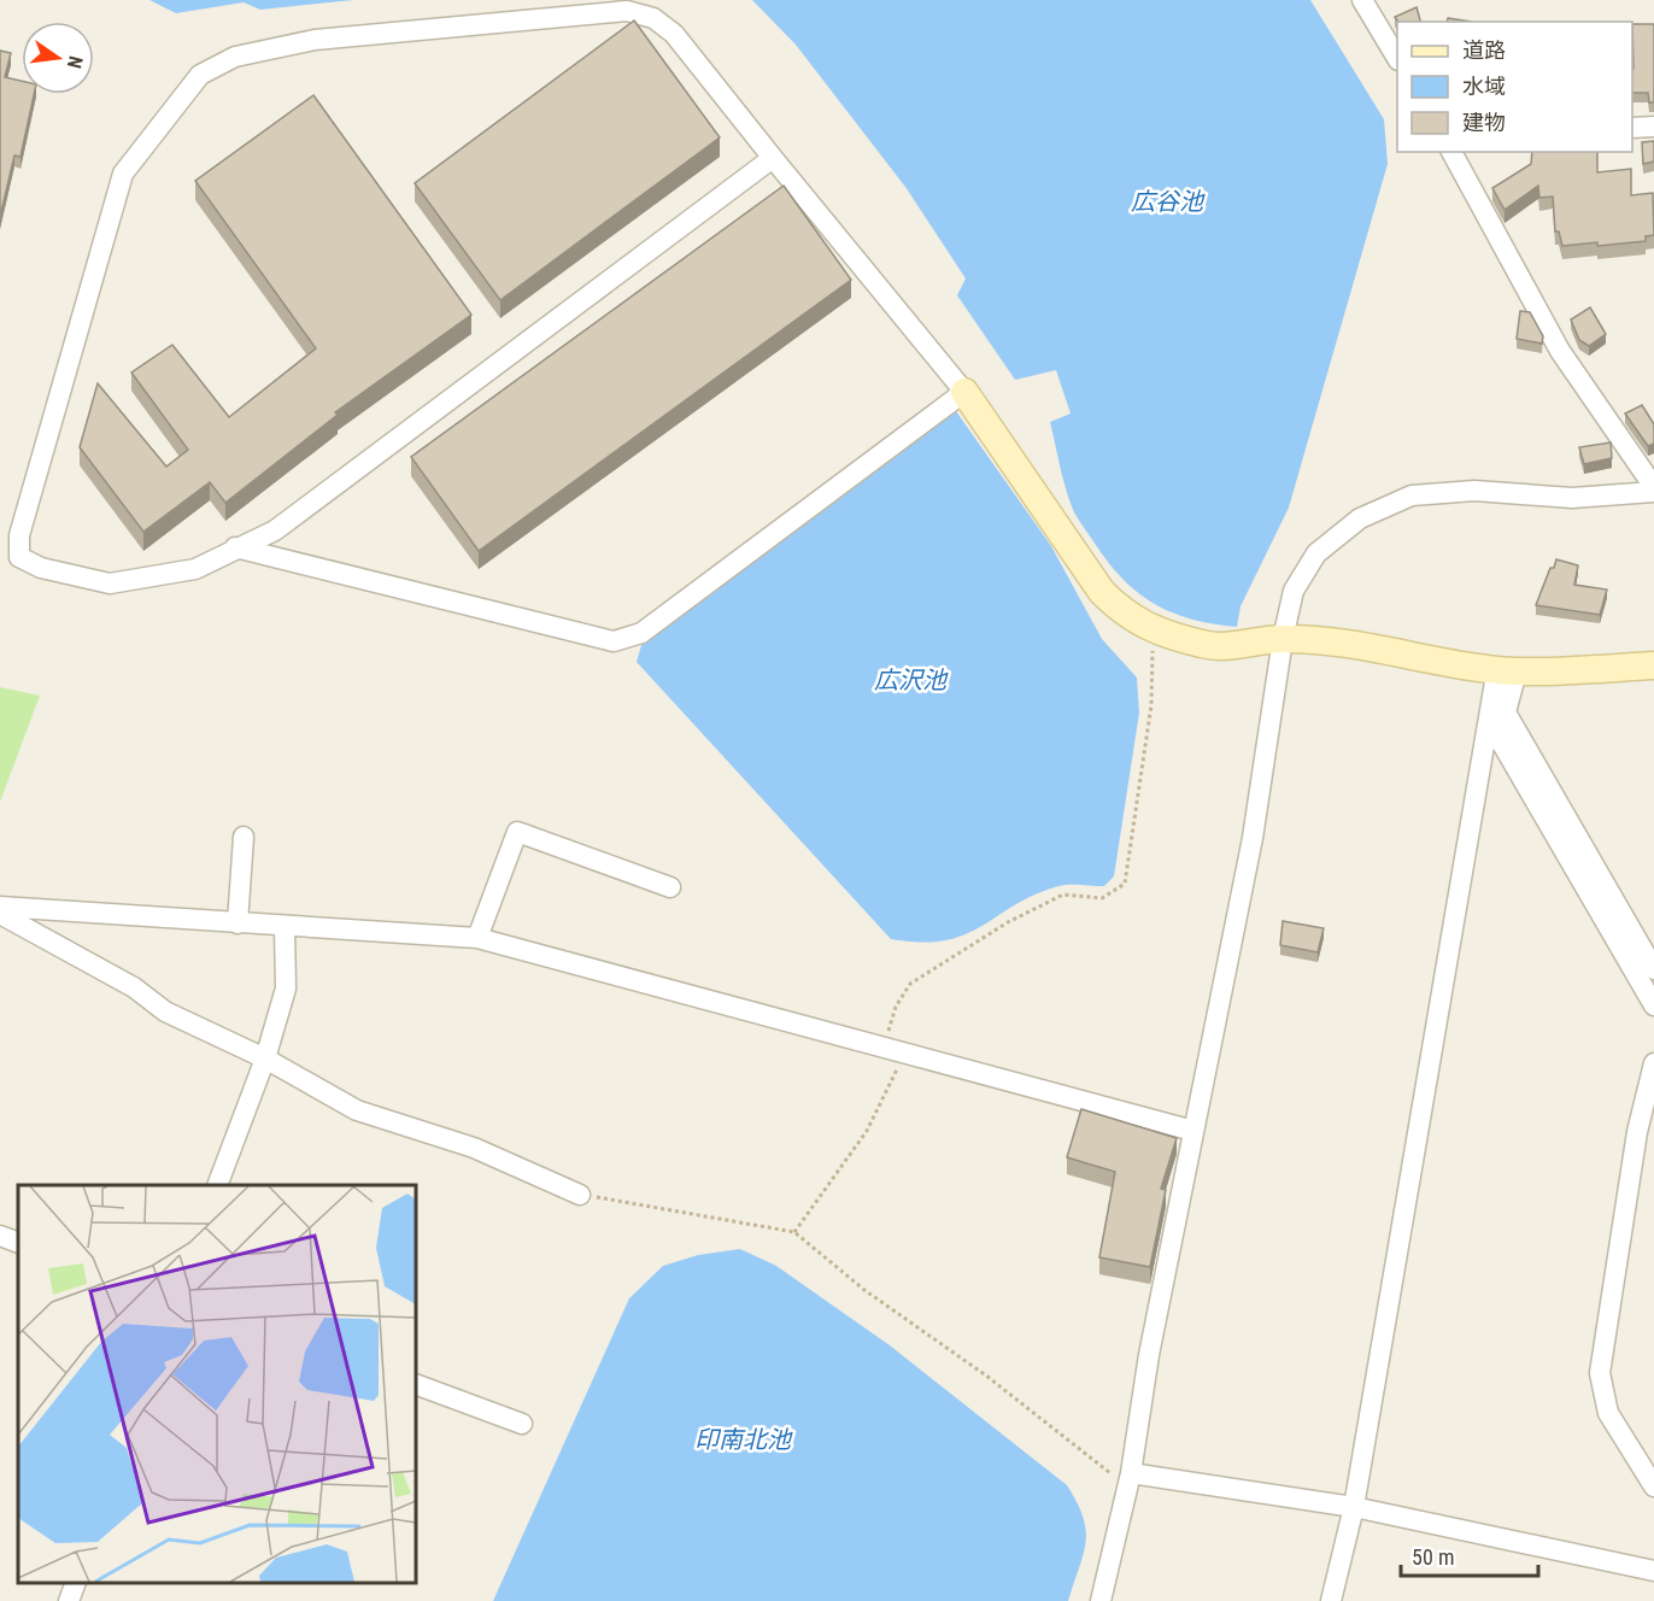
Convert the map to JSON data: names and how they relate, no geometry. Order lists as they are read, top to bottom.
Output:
{
  "water": ["広谷池", "広沢池", "印南北池"],
  "legend": ["道路", "水域", "建物"],
  "scale_bar": "50 m",
  "north": "right"
}
